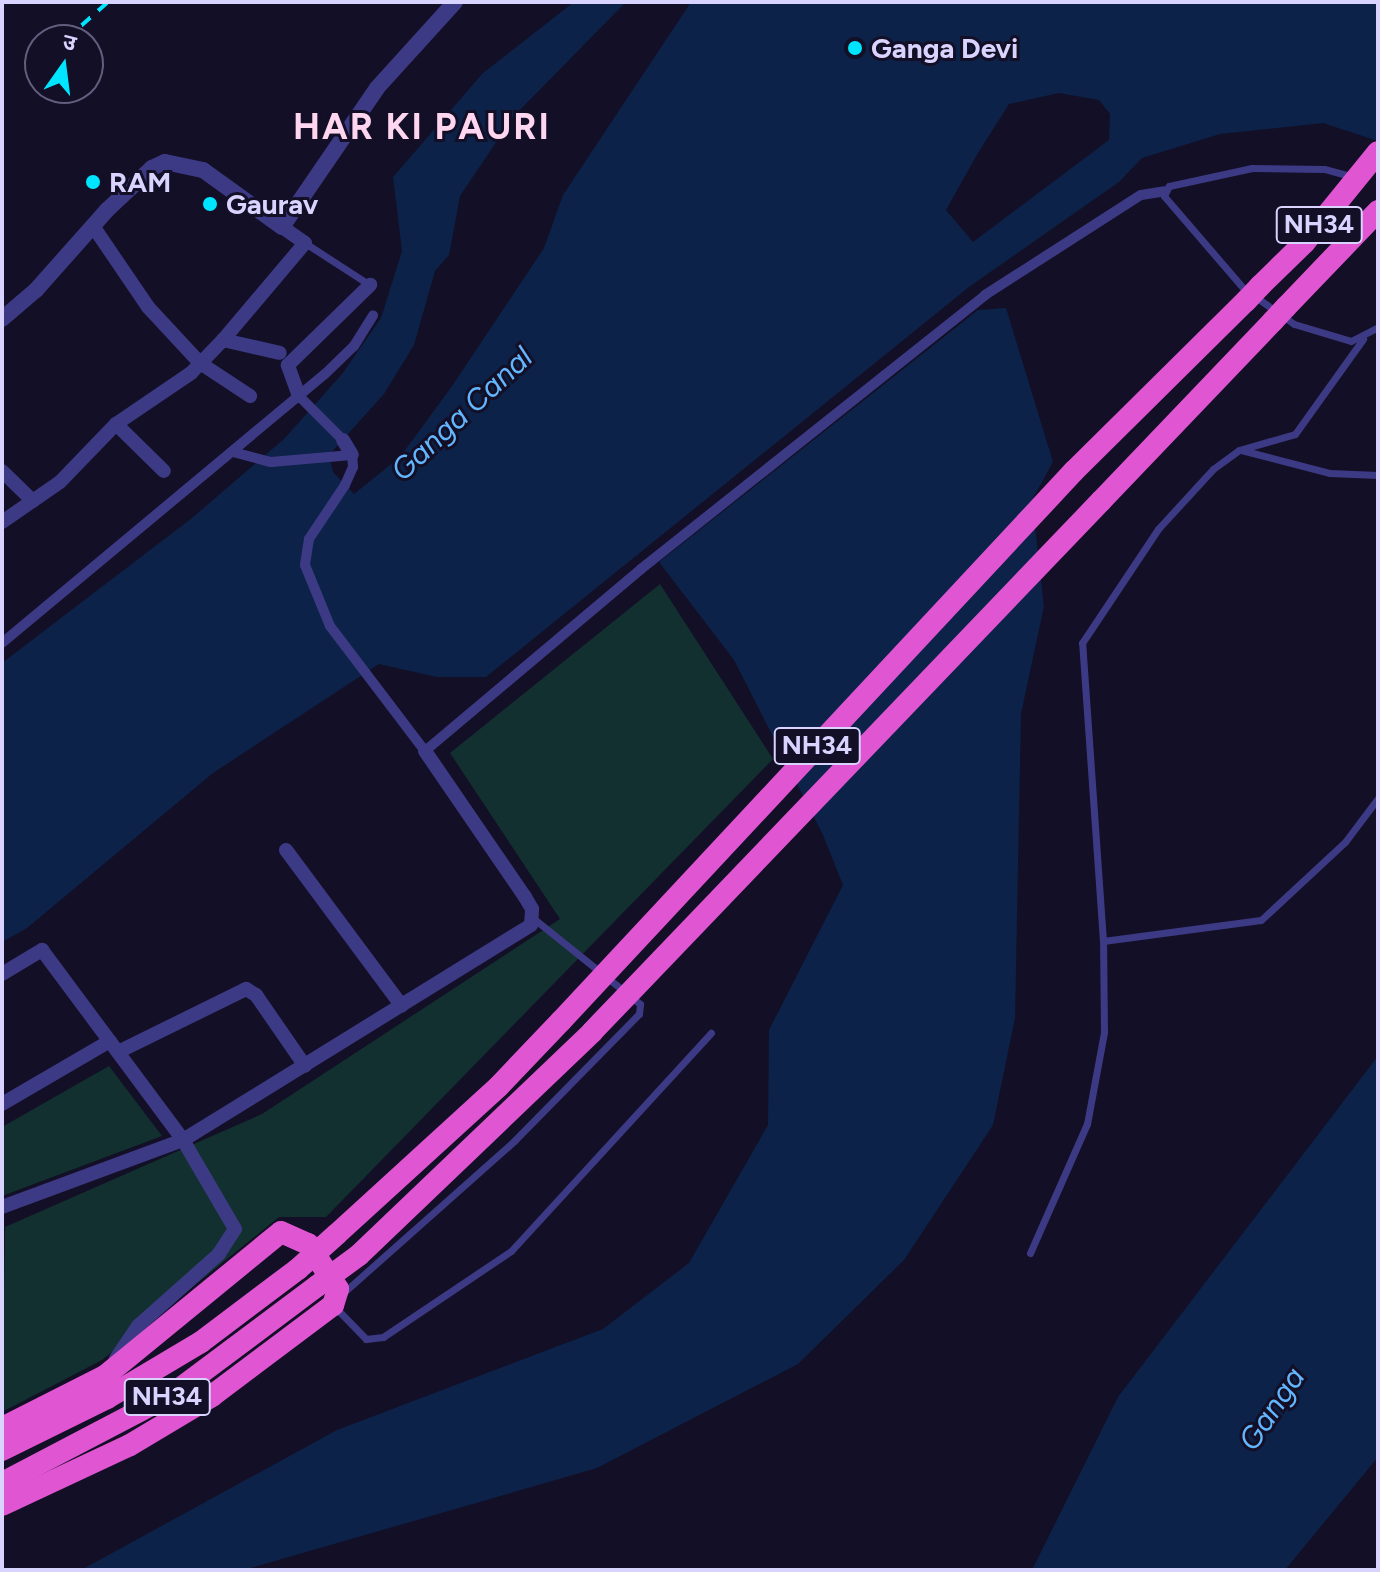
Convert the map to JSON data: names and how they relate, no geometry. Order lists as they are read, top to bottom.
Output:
{
  "streets": {
    "highway": ["NH34"]
  },
  "districts": ["HAR KI PAURI"],
  "water": ["Ganga Canal", "Ganga"],
  "places": ["Ganga Devi", "RAM", "Gaurav"],
  "north": "top"
}
